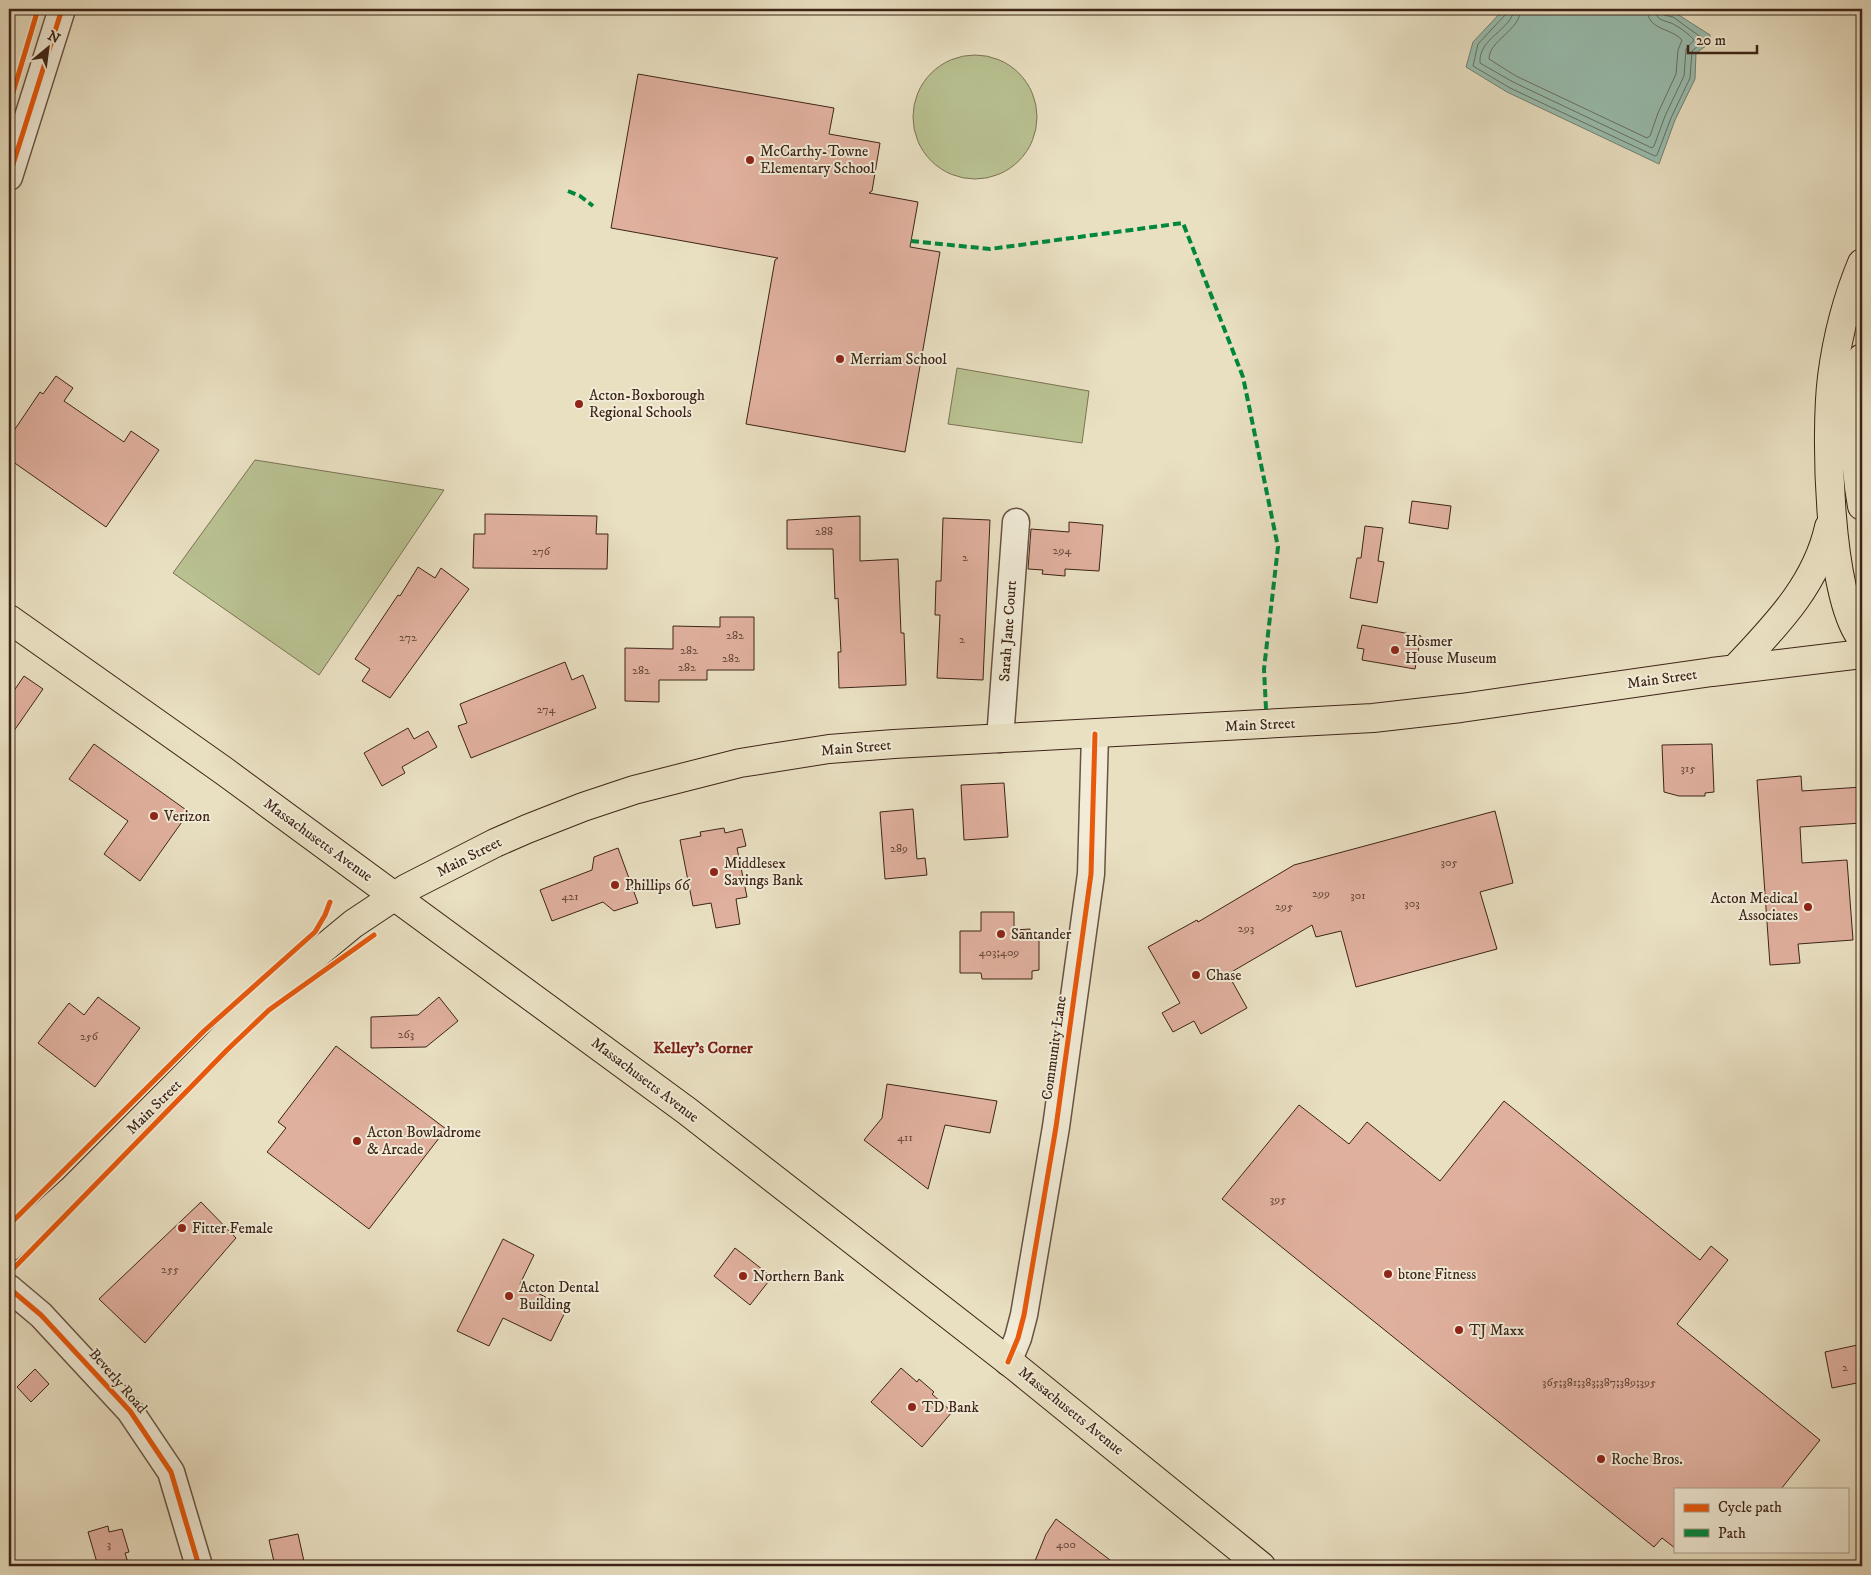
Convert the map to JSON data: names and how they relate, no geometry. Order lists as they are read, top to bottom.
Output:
{
  "streets": {
    "main road": ["Main Street", "Massachusetts Avenue"],
    "street": ["Sarah Jane Court", "Community Lane", "Beverly Road"]
  },
  "crossings": [
    ["Sarah Jane Court", "Main Street"],
    ["Main Street", "Massachusetts Avenue"],
    ["Main Street", "Community Lane"],
    ["Massachusetts Avenue", "Community Lane"]
  ],
  "districts": ["Kelley's Corner"],
  "places": [
    "McCarthy-Towne Elementary School",
    "Merriam School",
    "Acton-Boxborough Regional Schools",
    "Hosmer House Museum",
    "Verizon",
    "Middlesex Savings Bank",
    "Phillips 66",
    "Acton Medical Associates",
    "Santander",
    "Chase",
    "Acton Bowladrome & Arcade",
    "Fitter Female",
    "btone Fitness",
    "Northern Bank",
    "Acton Dental Building",
    "TJ Maxx",
    "TD Bank",
    "Roche Bros."
  ],
  "house_numbers": [
    "288",
    "294",
    "276",
    "2",
    "282",
    "272",
    "2",
    "282",
    "282",
    "282",
    "282",
    "274",
    "315",
    "289",
    "305",
    "299",
    "301",
    "421",
    "303",
    "295",
    "293",
    "403;409",
    "263",
    "256",
    "411",
    "395",
    "255",
    "2",
    "365;381;383;387;389;395",
    "3",
    "400"
  ],
  "legend": ["Cycle path", "Path"],
  "scale_bar": "20 m",
  "north": "top right"
}
